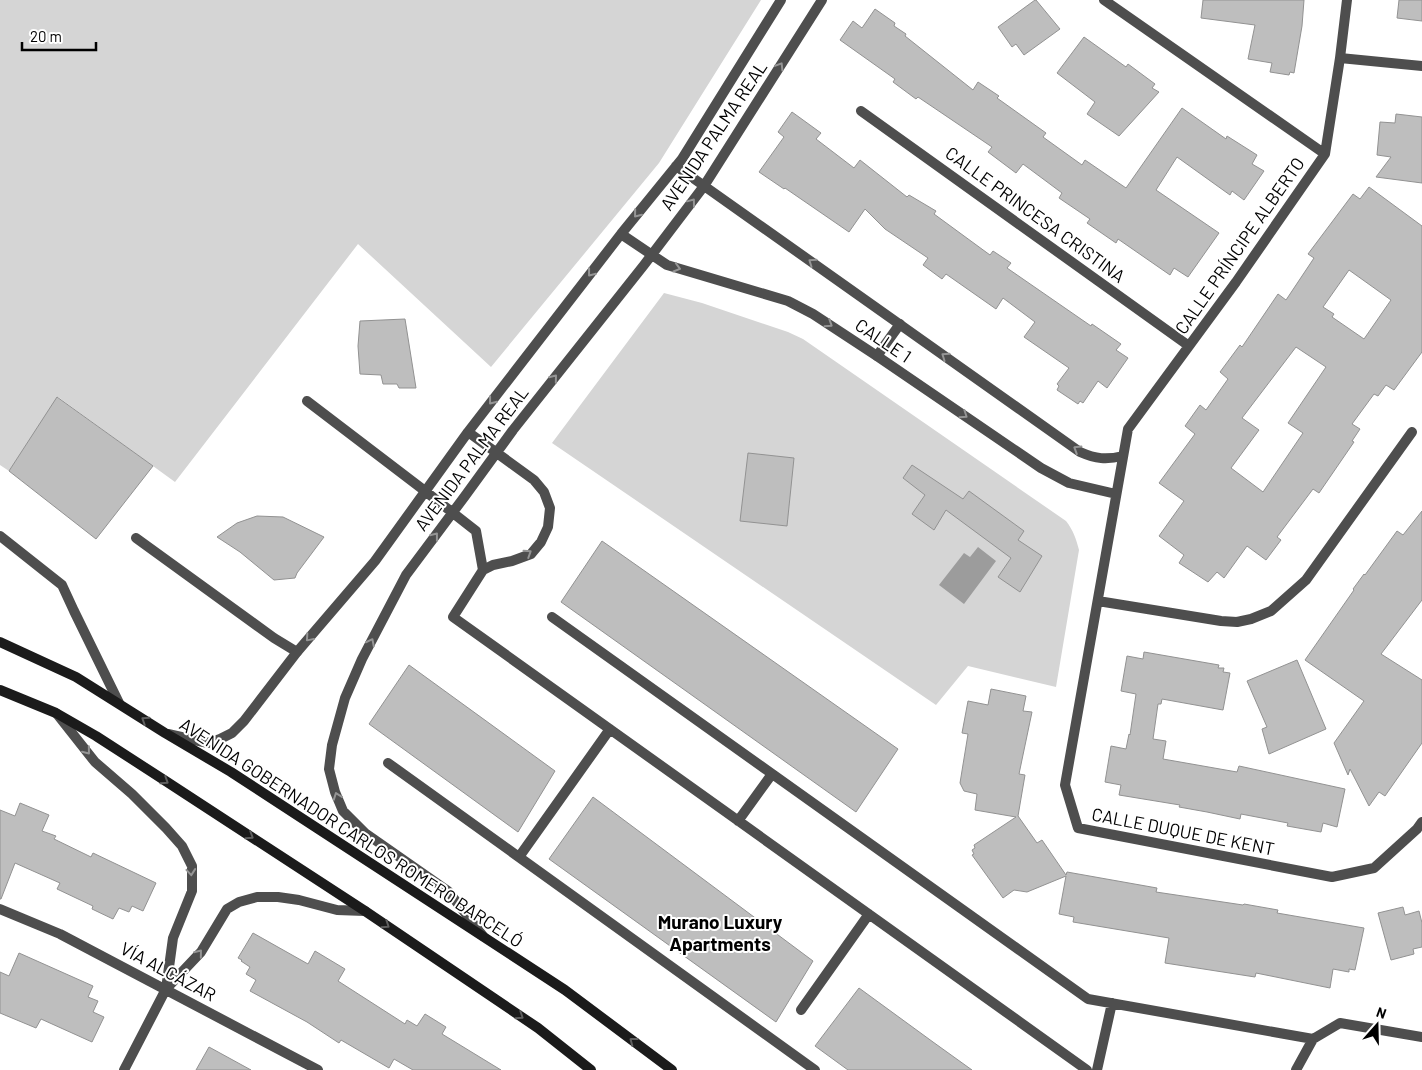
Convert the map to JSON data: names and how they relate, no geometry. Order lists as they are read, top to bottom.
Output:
{
  "streets": {
    "main road": ["AVENIDA GOBERNADOR CARLOS ROMERO BARCELÓ"],
    "street": [
      "AVENIDA PALMA REAL",
      "CALLE PRINCESA CRISTINA",
      "CALLE PRÍNCIPE ALBERTO",
      "CALLE 1",
      "CALLE DUQUE DE KENT",
      "VÍA ALCÁZAR"
    ]
  },
  "crossings": [
    ["AVENIDA PALMA REAL", "CALLE 1"],
    ["AVENIDA PALMA REAL", "AVENIDA GOBERNADOR CARLOS ROMERO BARCELÓ"],
    ["CALLE PRINCESA CRISTINA", "CALLE PRÍNCIPE ALBERTO"],
    ["CALLE PRÍNCIPE ALBERTO", "CALLE 1"],
    ["CALLE PRÍNCIPE ALBERTO", "CALLE DUQUE DE KENT"],
    ["CALLE 1", "CALLE DUQUE DE KENT"]
  ],
  "districts": ["Murano Luxury Apartments"],
  "scale_bar": "20 m",
  "north": "top"
}
